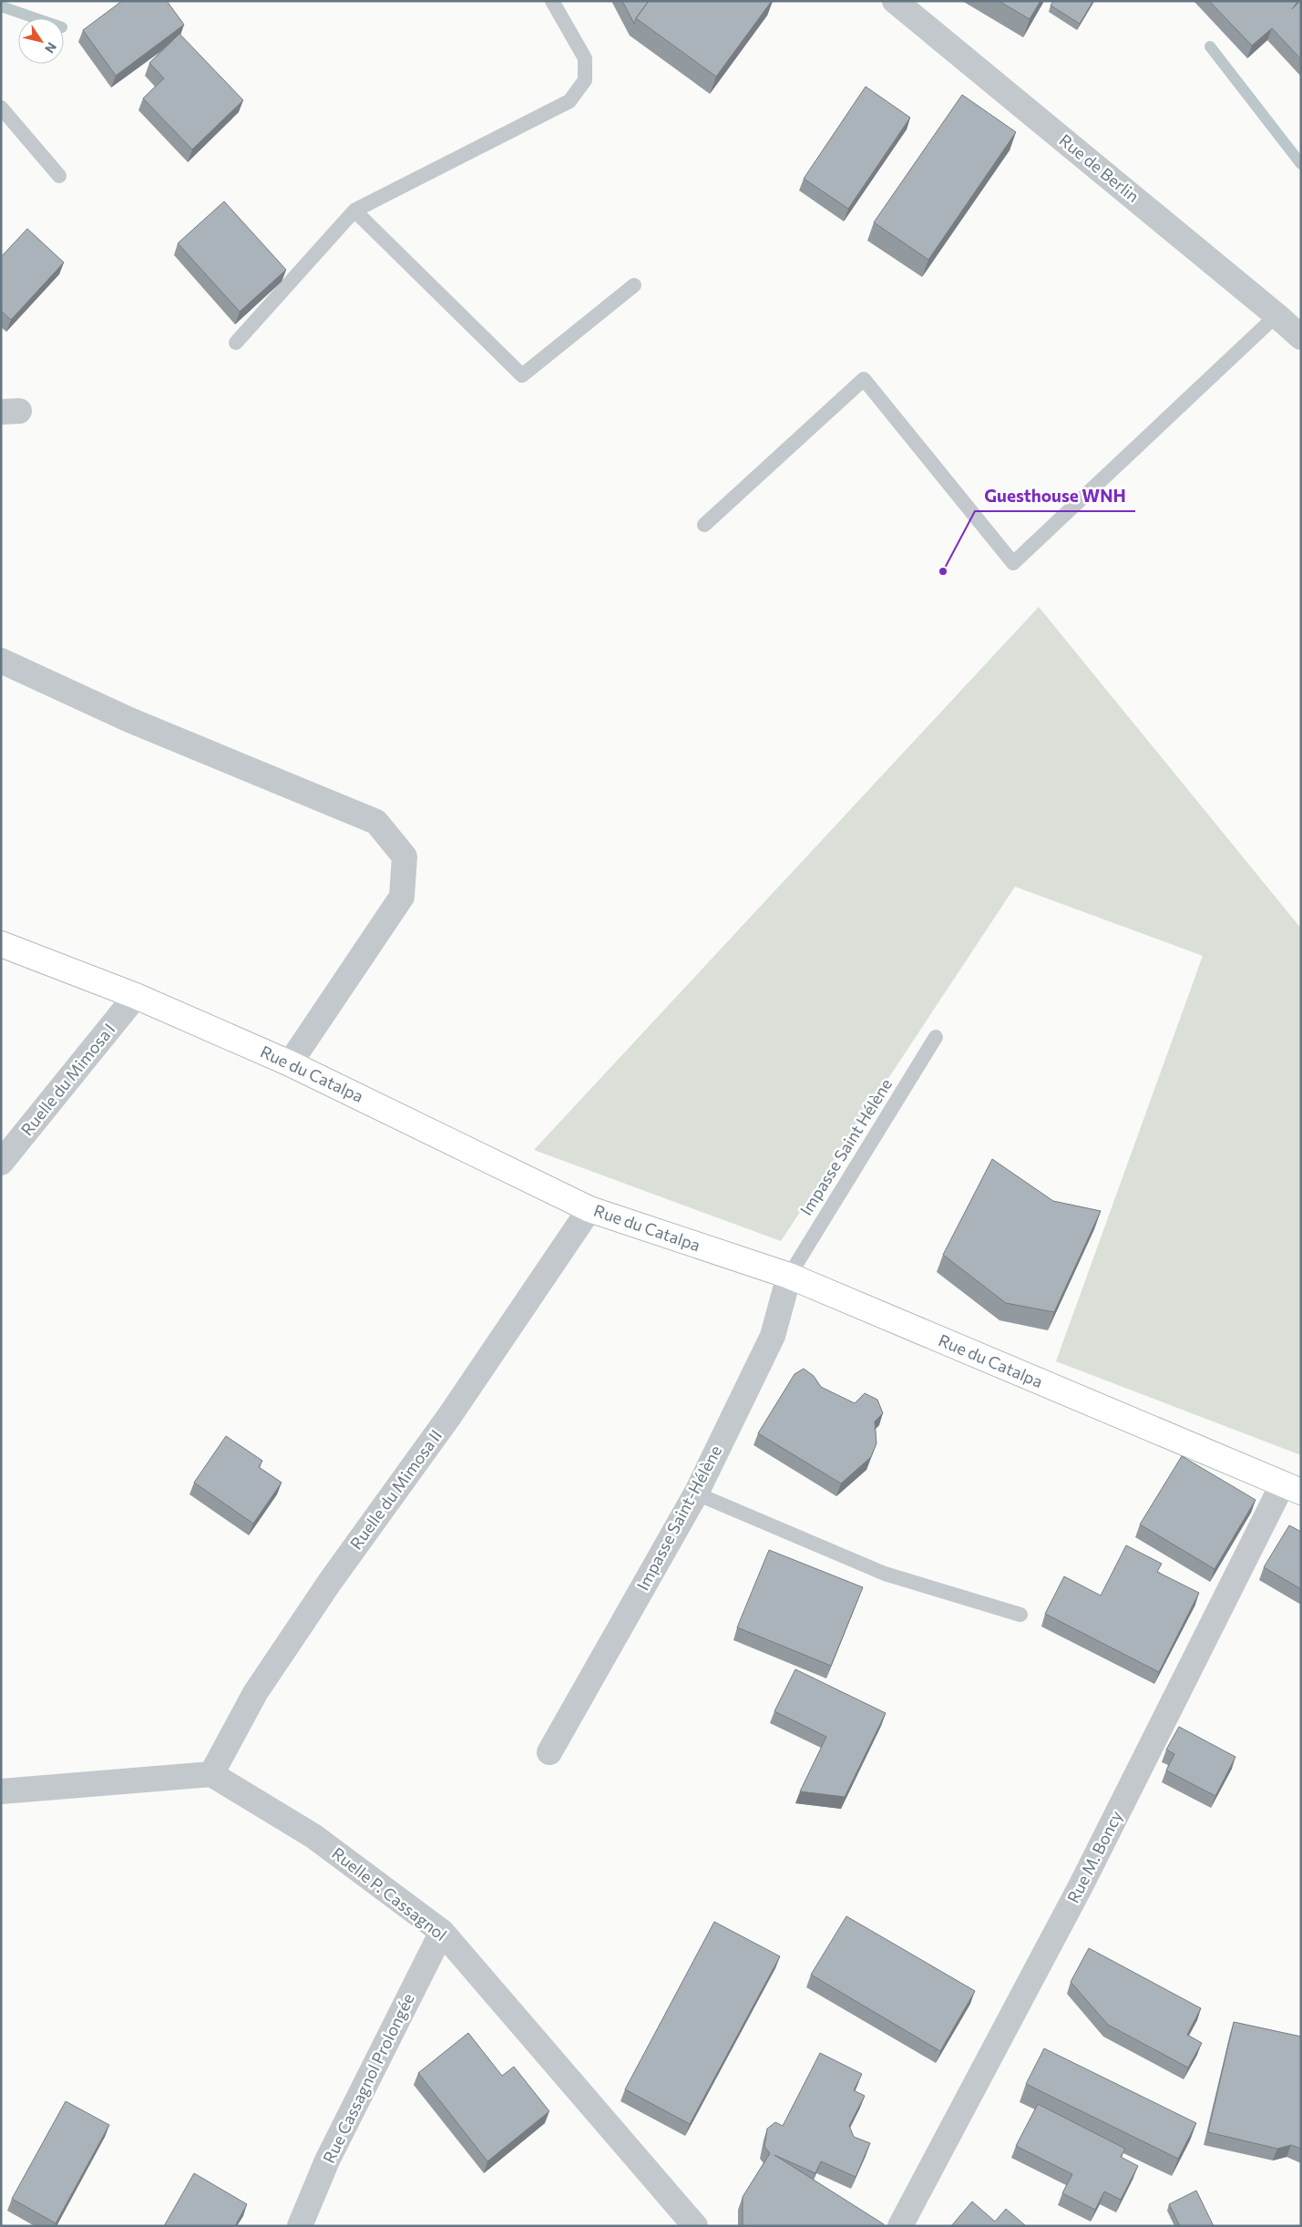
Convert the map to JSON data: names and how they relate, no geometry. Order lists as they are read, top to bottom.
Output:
{
  "streets": {
    "street": [
      "Rue de Berlin",
      "Rue du Catalpa",
      "Ruelle du Mimosa I",
      "Ruelle du Mimosa II",
      "Impasse Saint-Hélène",
      "Rue M. Boncy",
      "Ruelle P. Cassagnol",
      "Rue Cassagnol Prolongée"
    ],
    "lane": ["Impasse Saint Hélène"]
  },
  "crossings": [
    ["Rue du Catalpa", "Ruelle du Mimosa I"],
    ["Rue du Catalpa", "Impasse Saint Hélène"],
    ["Rue du Catalpa", "Ruelle du Mimosa II"],
    ["Rue du Catalpa", "Impasse Saint-Hélène"],
    ["Rue du Catalpa", "Rue M. Boncy"],
    ["Impasse Saint Hélène", "Impasse Saint-Hélène"],
    ["Ruelle du Mimosa II", "Ruelle P. Cassagnol"],
    ["Ruelle P. Cassagnol", "Rue Cassagnol Prolongée"]
  ],
  "places": ["Guesthouse WNH"],
  "north": "bottom right"
}
